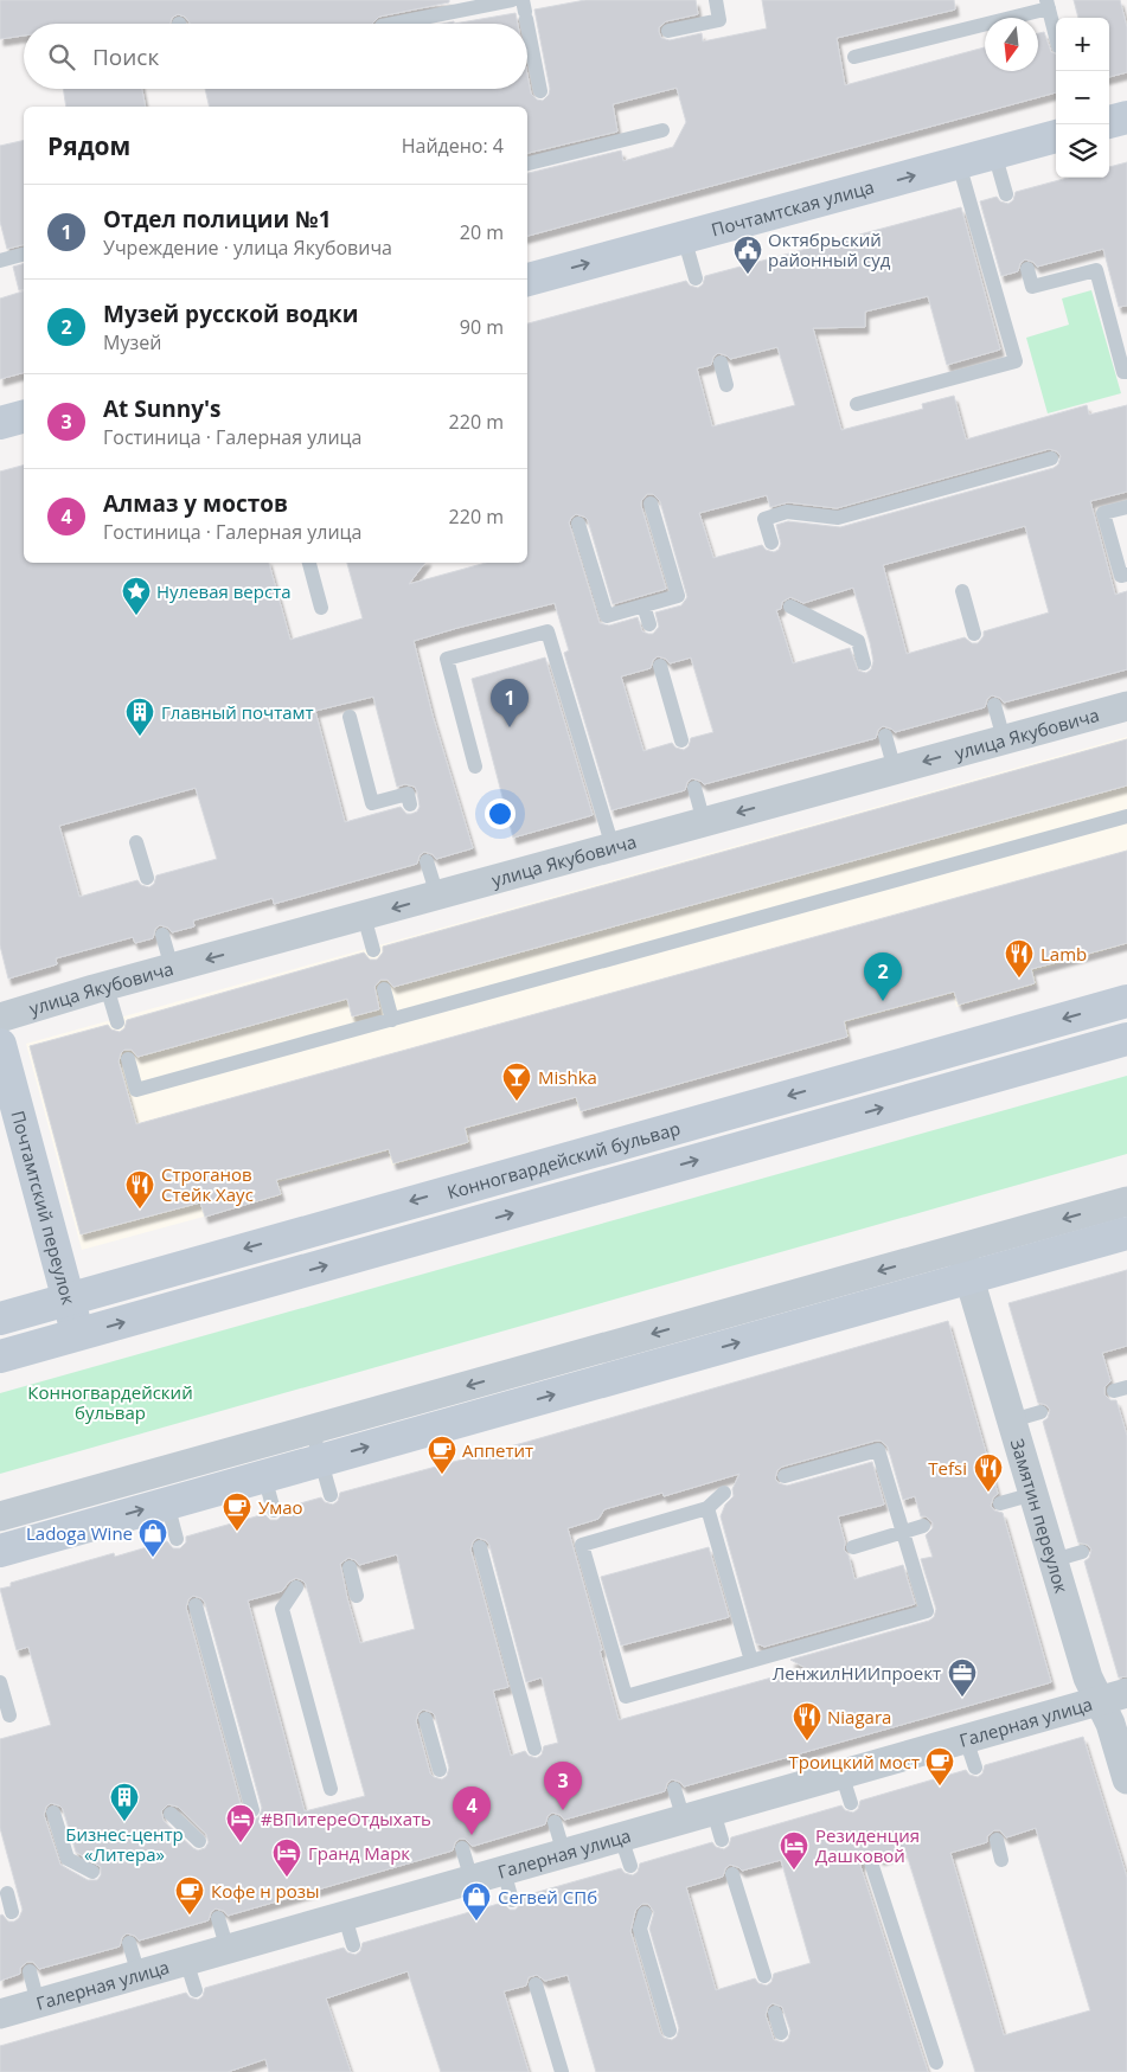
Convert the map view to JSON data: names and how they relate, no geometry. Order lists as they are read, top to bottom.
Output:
{
  "streets": {
    "street": [
      "Почтамтская улица",
      "улица Якубовича",
      "Конногвардейский бульвар",
      "Почтамтский переулок",
      "Замятин переулок",
      "Галерная улица"
    ]
  },
  "crossings": [
    ["Конногвардейский бульвар", "Почтамтский переулок"],
    ["Замятин переулок", "Галерная улица"]
  ],
  "one_way": ["Почтамтская улица", "улица Якубовича"],
  "parks": ["Конногвардейский бульвар"],
  "places": {
    "public building": ["Октябрьский районный суд"],
    "place": ["Нулевая верста"],
    "building": ["Главный почтамт", "Бизнес-центр «Литера»"],
    "restaurant": [
      "Lamb",
      "Строганов Стейк Хаус",
      "Tefsi",
      "Niagara"
    ],
    "bar": ["Mishka"],
    "cafe": [
      "Аппетит",
      "Умао",
      "Троицкий мост",
      "Кофе н розы"
    ],
    "shop": ["Ladoga Wine", "Сегвей СПб"],
    "office": ["ЛенжилНИИпроект"],
    "hotel": ["#ВПитереОтдыхать", "Резиденция Дашковой", "Гранд Марк"]
  },
  "north": "bottom",
  "page": {
    "map_buttons": ["+", "−"],
    "search": "Поиск",
    "heading": ["Рядом", "Найдено: 4"],
    "list": [
      {
        "mark": "1",
        "name": "Отдел полиции №1",
        "note": "Учреждение · улица Якубовича",
        "value": "20 m"
      },
      {
        "mark": "2",
        "name": "Музей русской водки",
        "note": "Музей",
        "value": "90 m"
      },
      {
        "mark": "3",
        "name": "At Sunny's",
        "note": "Гостиница · Галерная улица",
        "value": "220 m"
      },
      {
        "mark": "4",
        "name": "Алмаз у мостов",
        "note": "Гостиница · Галерная улица",
        "value": "220 m"
      }
    ],
    "pins": [
      "1",
      "2",
      "3",
      "4"
    ]
  }
}
